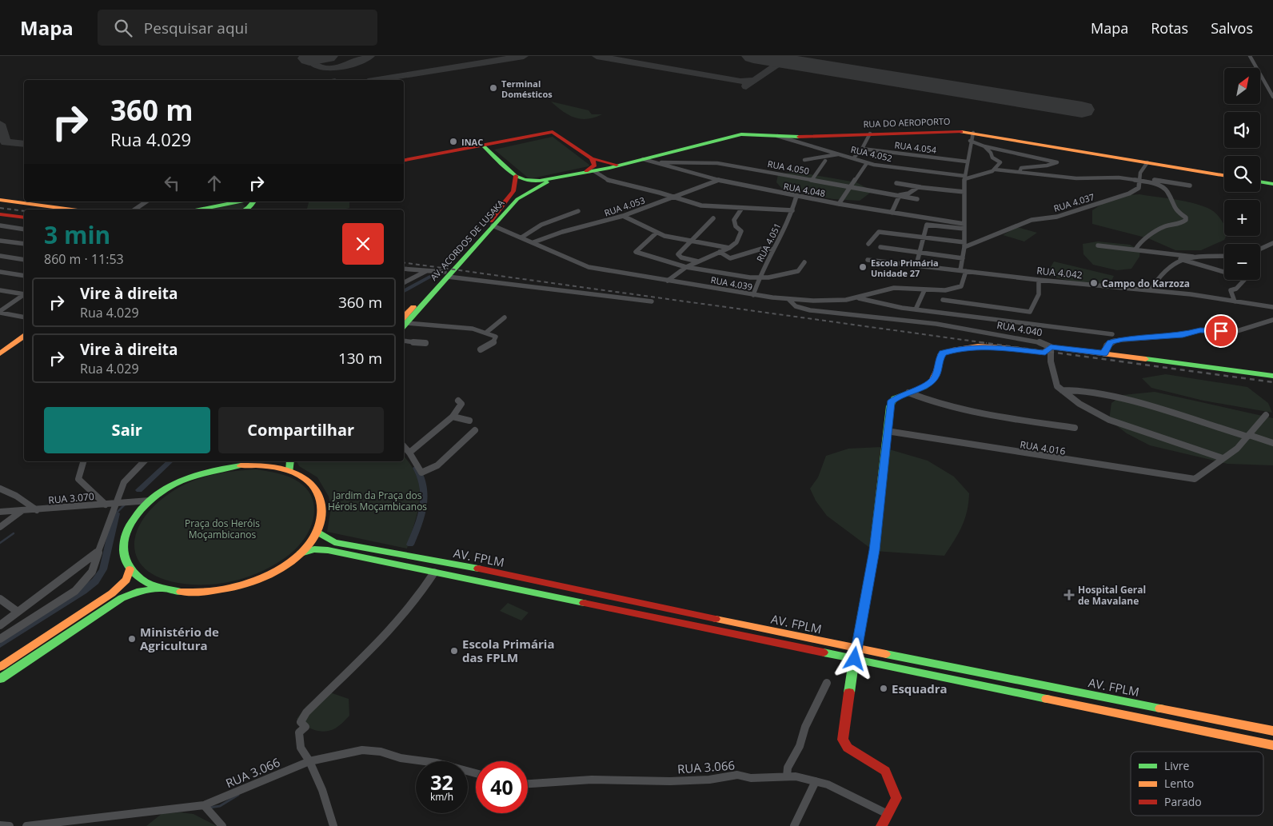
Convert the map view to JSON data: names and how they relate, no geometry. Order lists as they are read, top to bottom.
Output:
{
  "streets": {
    "main road": [
      "RUA DO AEROPORTO",
      "AV. ACORDOS DE LUSAKA",
      "RUA 4.040",
      "AV. FPLM"
    ],
    "street": [
      "RUA 4.054",
      "RUA 4.052",
      "RUA 4.050",
      "RUA 4.048",
      "RUA 4.037",
      "RUA 4.053",
      "RUA 4.051",
      "RUA 4.042",
      "RUA 4.039",
      "RUA 4.016",
      "RUA 3.070",
      "RUA 3.066"
    ]
  },
  "crossings": [
    ["RUA DO AEROPORTO", "RUA 4.052"],
    ["RUA DO AEROPORTO", "RUA 4.048"],
    ["RUA DO AEROPORTO", "RUA 4.037"],
    ["RUA DO AEROPORTO", "AV. ACORDOS DE LUSAKA"],
    ["RUA DO AEROPORTO", "RUA 4.039"],
    ["RUA 4.054", "RUA 4.039"],
    ["RUA 4.052", "RUA 4.039"],
    ["RUA 4.050", "RUA 4.048"],
    ["RUA 4.048", "RUA 4.053"],
    ["RUA 4.048", "RUA 4.051"],
    ["RUA 4.048", "RUA 4.039"],
    ["RUA 4.037", "RUA 4.039"],
    ["RUA 4.053", "RUA 4.039"],
    ["AV. ACORDOS DE LUSAKA", "RUA 4.039"],
    ["RUA 4.051", "RUA 4.039"],
    ["RUA 4.042", "RUA 4.039"],
    ["RUA 4.039", "RUA 4.040"]
  ],
  "parks": ["Jardim da Praça dos Hérois Moçambicanos", "Praça dos Heróis Moçambicanos"],
  "places": {
    "other": [
      "Terminal Domésticos",
      "INAC",
      "Escola Primária Unidade 27",
      "Campo do Karzoza",
      "Ministério de Agricultura",
      "Escola Primária das FPLM",
      "Esquadra"
    ],
    "health": ["Hospital Geral de Mavalane"]
  },
  "legend": ["Livre", "Lento", "Parado"],
  "north": "top right",
  "page": {
    "header": "Mapa",
    "search": "Pesquisar aqui",
    "nav": ["Mapa", "Rotas", "Salvos"],
    "map_buttons": ["+", "−"],
    "turn": ["360 m", "Rua 4.029"],
    "heading": ["3 min", "860 m · 11:53"],
    "list": [
      {
        "name": "Vire à direita",
        "note": "Rua 4.029",
        "value": "360 m"
      },
      {
        "name": "Vire à direita",
        "note": "Rua 4.029",
        "value": "130 m"
      }
    ],
    "buttons": ["Sair", "Compartilhar"],
    "speed": "32 km/h",
    "limit": "40"
  }
}
